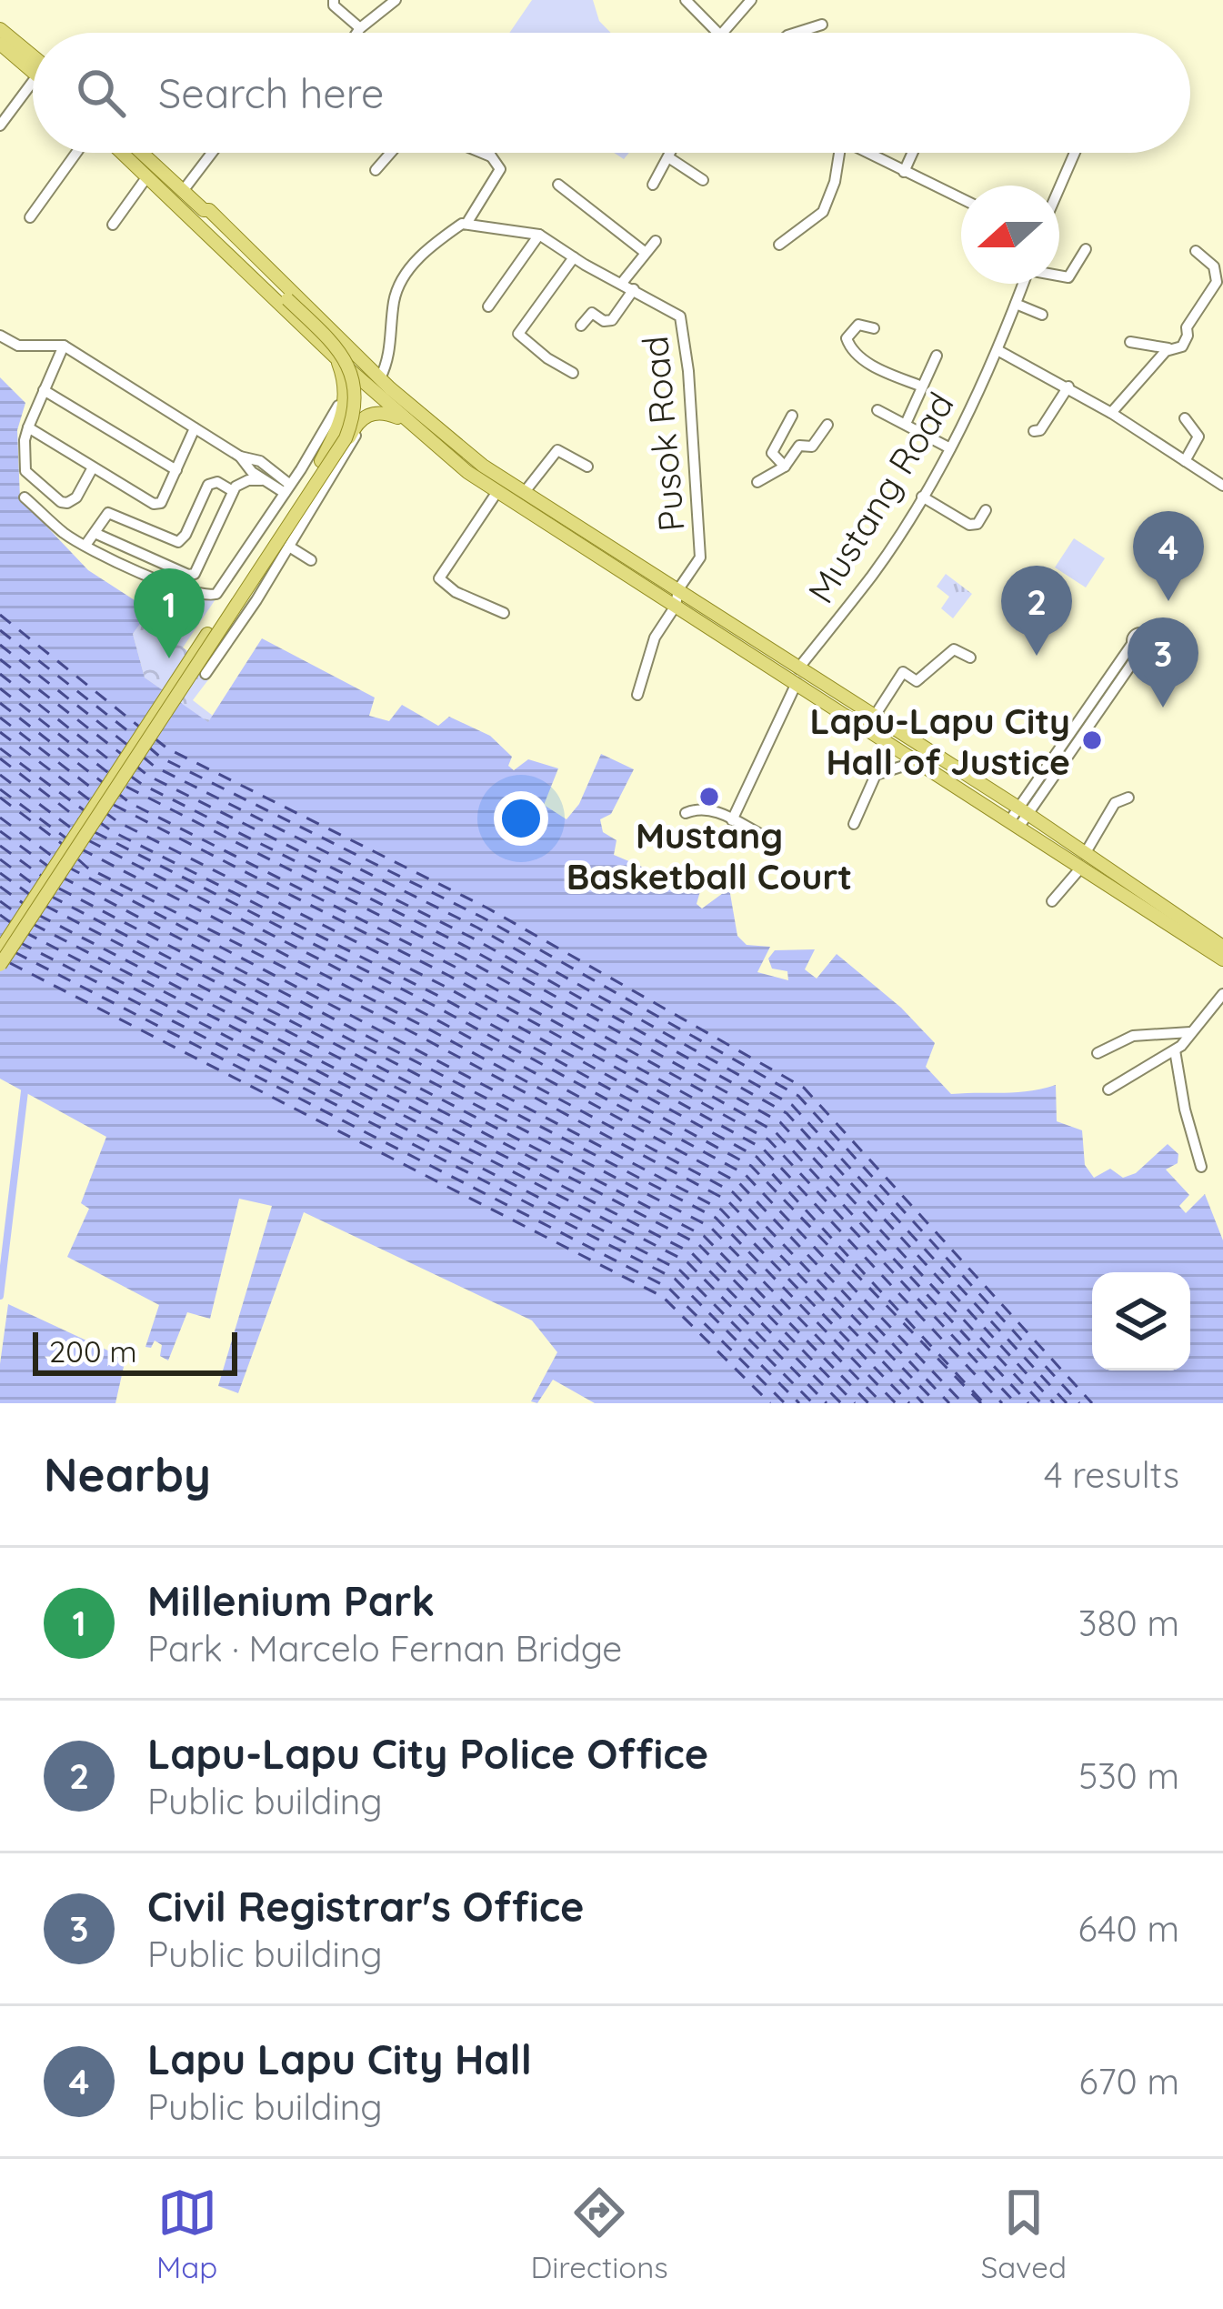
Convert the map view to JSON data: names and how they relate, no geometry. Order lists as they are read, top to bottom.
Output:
{
  "streets": {
    "street": ["Pusok Road", "Mustang Road"]
  },
  "places": ["Lapu-Lapu City Hall of Justice", "Mustang Basketball Court"],
  "scale_bar": "200 m",
  "north": "left",
  "page": {
    "search": "Search here",
    "pins": [
      "4",
      "2",
      "1",
      "3"
    ],
    "scale": "200 m",
    "heading": ["Nearby", "4 results"],
    "list": [
      {
        "mark": "1",
        "name": "Millenium Park",
        "note": "Park · Marcelo Fernan Bridge",
        "value": "380 m"
      },
      {
        "mark": "2",
        "name": "Lapu-Lapu City Police Office",
        "note": "Public building",
        "value": "530 m"
      },
      {
        "mark": "3",
        "name": "Civil Registrar's Office",
        "note": "Public building",
        "value": "640 m"
      },
      {
        "mark": "4",
        "name": "Lapu Lapu City Hall",
        "note": "Public building",
        "value": "670 m"
      }
    ],
    "nav": ["Map", "Directions", "Saved"]
  }
}
